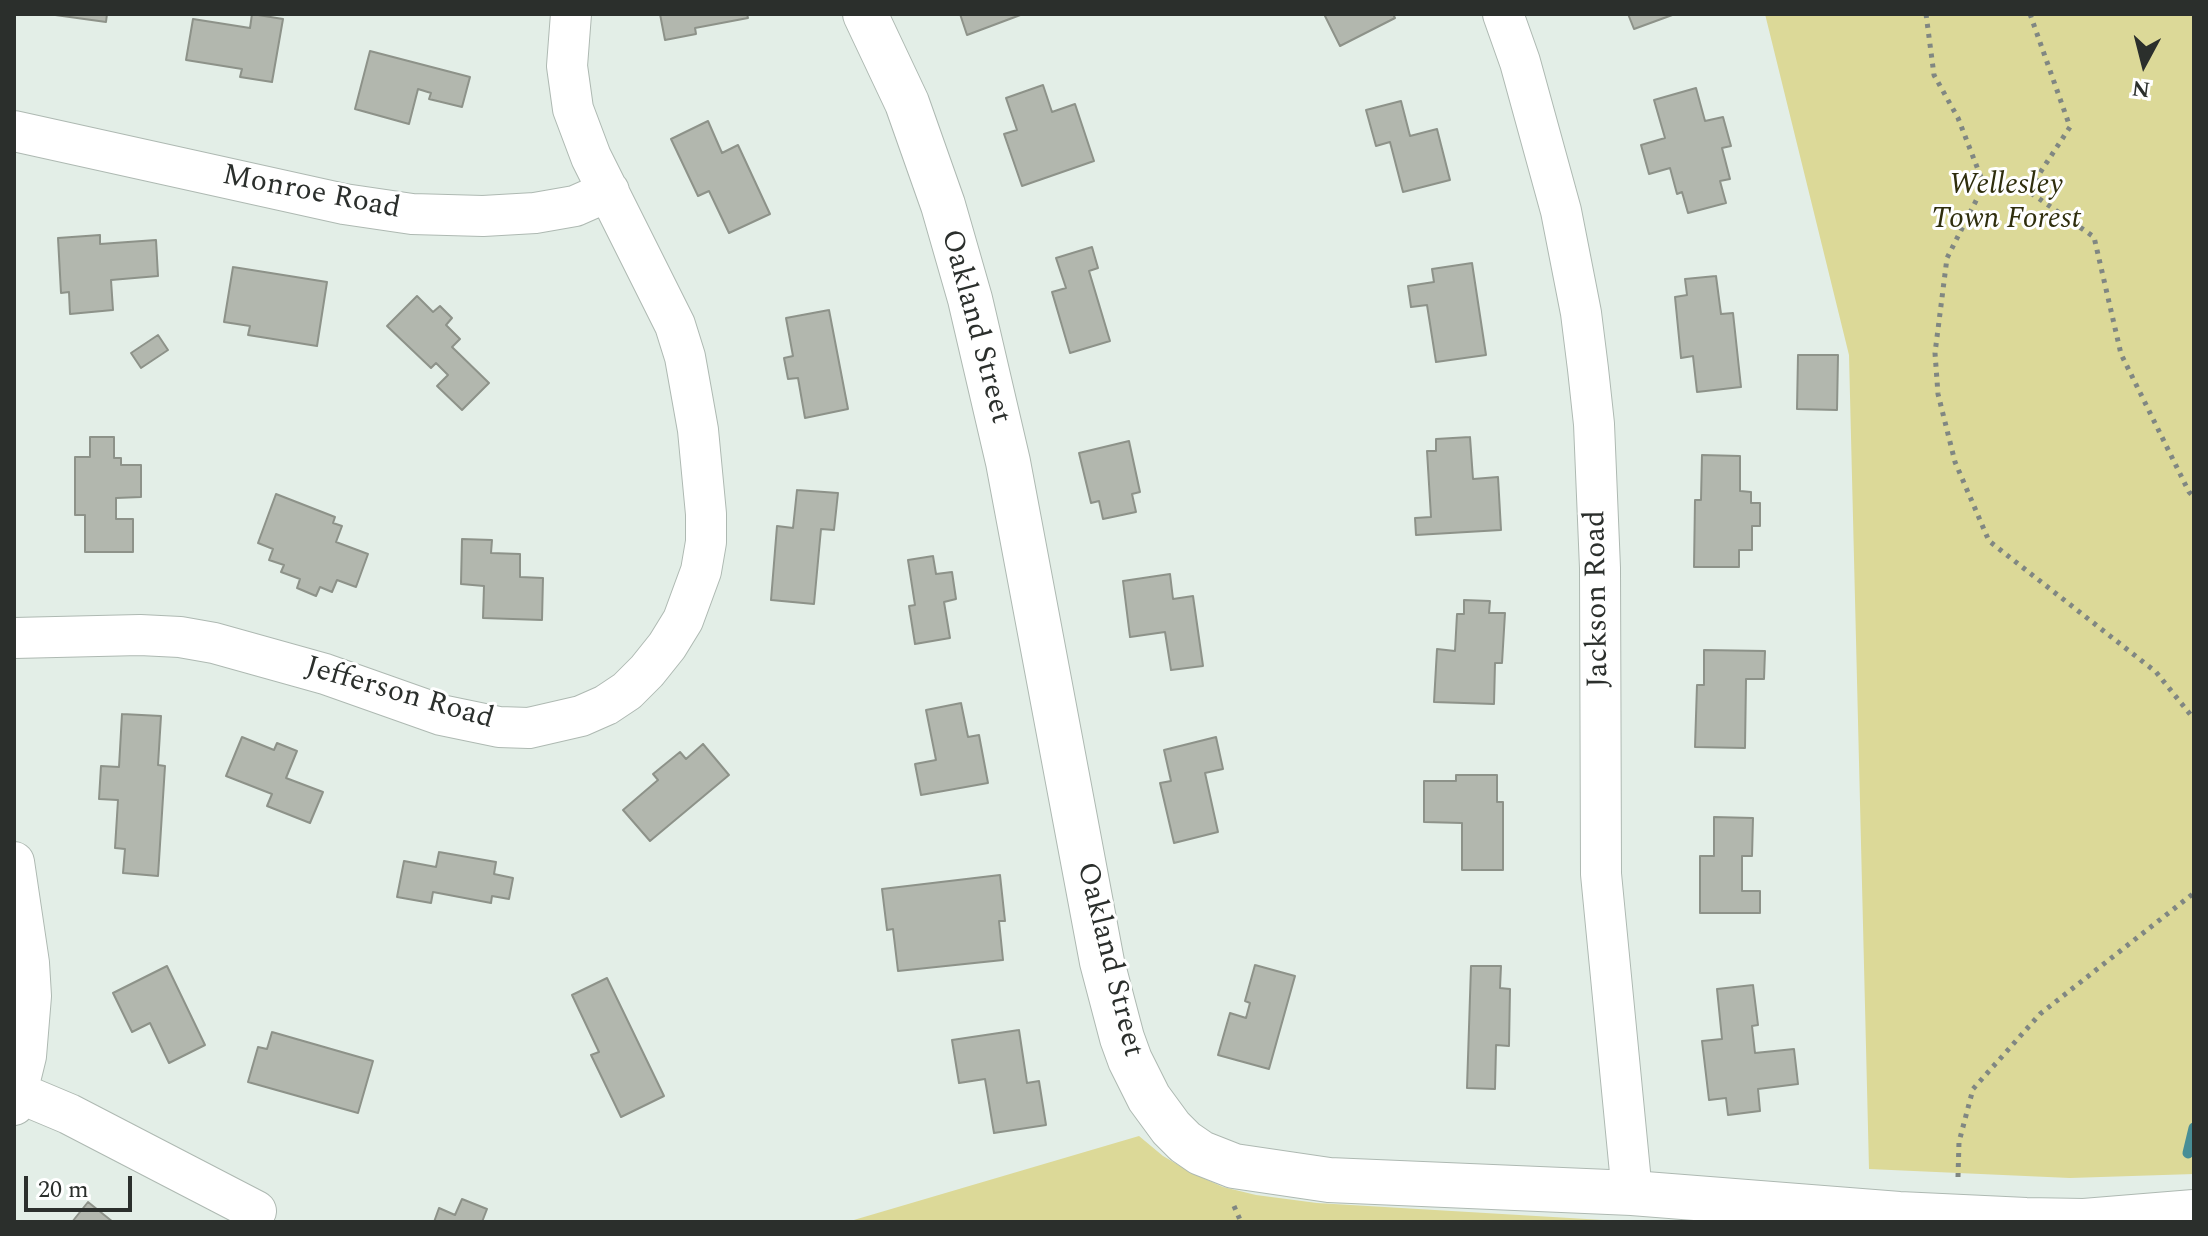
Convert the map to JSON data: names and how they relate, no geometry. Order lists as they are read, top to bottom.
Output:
{
  "streets": {
    "street": [
      "Monroe Road",
      "Oakland Street",
      "Jackson Road",
      "Jefferson Road"
    ]
  },
  "crossings": [
    ["Monroe Road", "Jefferson Road"],
    ["Oakland Street", "Jackson Road"]
  ],
  "parks": ["Wellesley Town Forest"],
  "scale_bar": "20 m",
  "north": "bottom"
}
